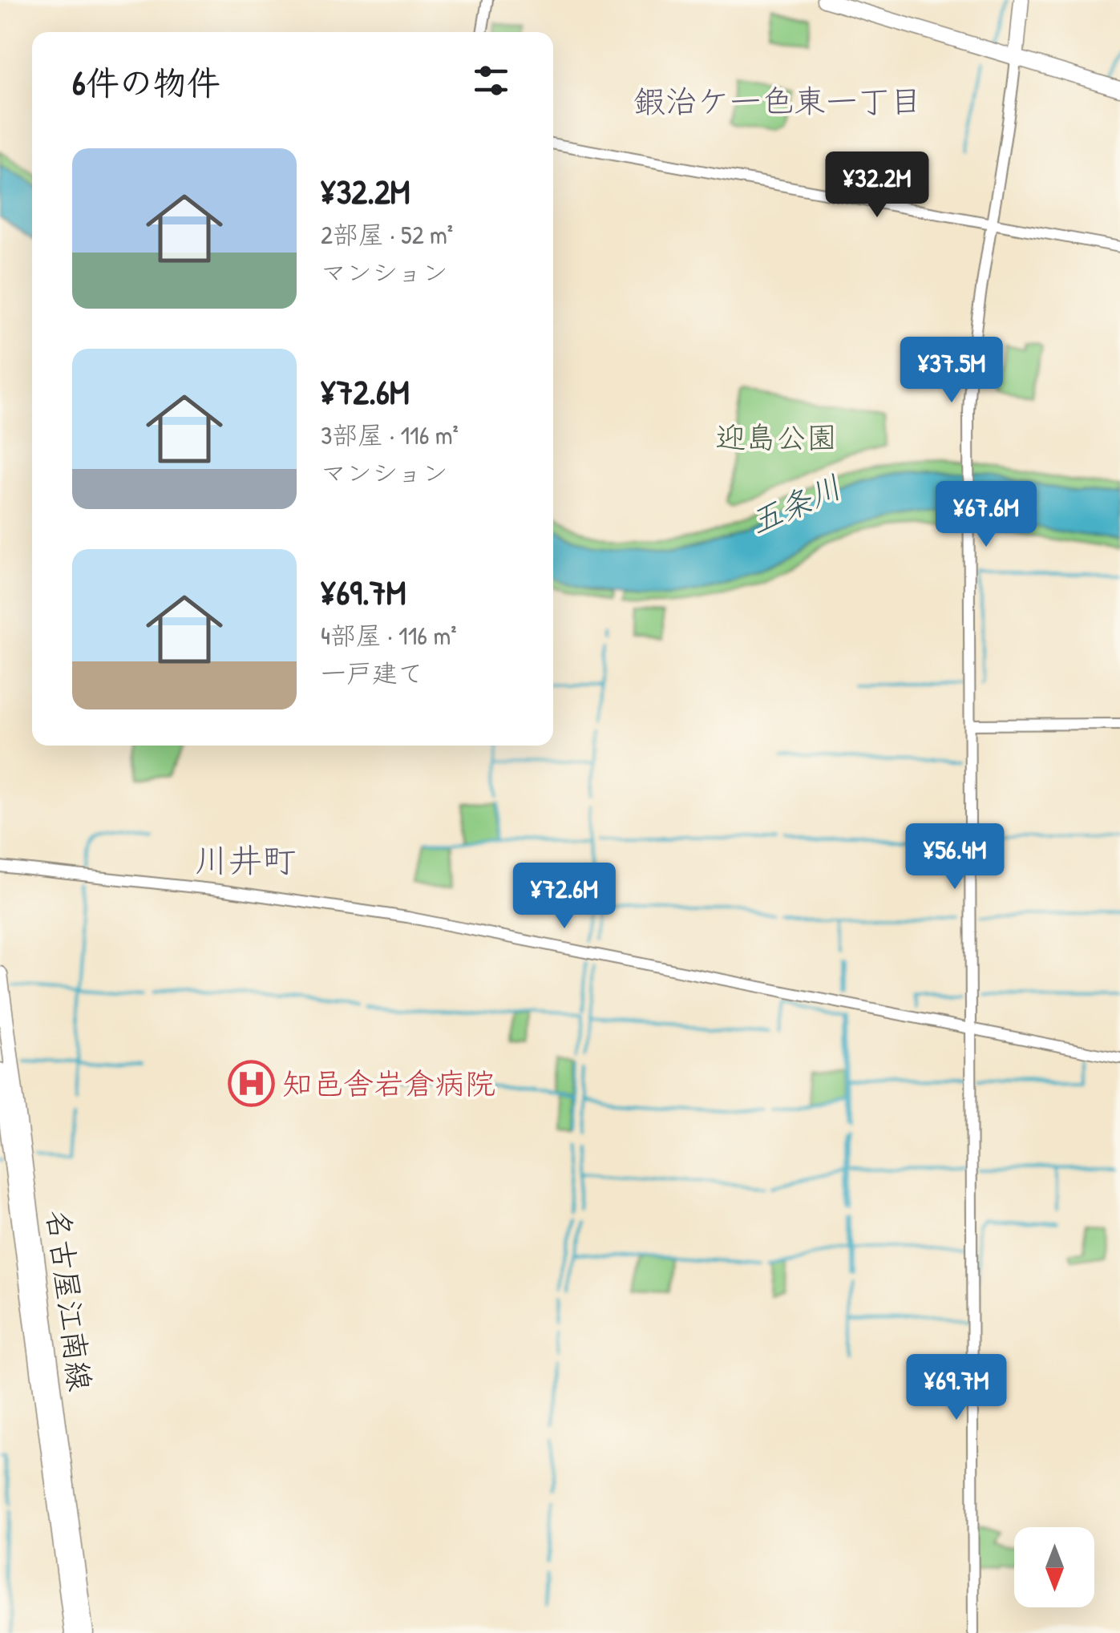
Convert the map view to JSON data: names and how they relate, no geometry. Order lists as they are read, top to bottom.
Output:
{
  "streets": {
    "main road": ["名古屋江南線"]
  },
  "districts": ["鍜治ケ一色東一丁目", "川井町"],
  "water": ["五条川"],
  "parks": ["迎島公園"],
  "places": {
    "hospital": ["知邑舎岩倉病院"]
  },
  "north": "bottom",
  "page": {
    "heading": "6件の物件",
    "list": [
      {
        "name": "¥32.2M",
        "note": "2部屋 · 52 m² · マンション"
      },
      {
        "name": "¥72.6M",
        "note": "3部屋 · 116 m² · マンション"
      },
      {
        "name": "¥69.7M",
        "note": "4部屋 · 116 m² · 一戸建て"
      }
    ],
    "price": [
      "¥32.2M",
      "¥37.5M",
      "¥67.6M",
      "¥56.4M",
      "¥72.6M",
      "¥69.7M"
    ]
  }
}
